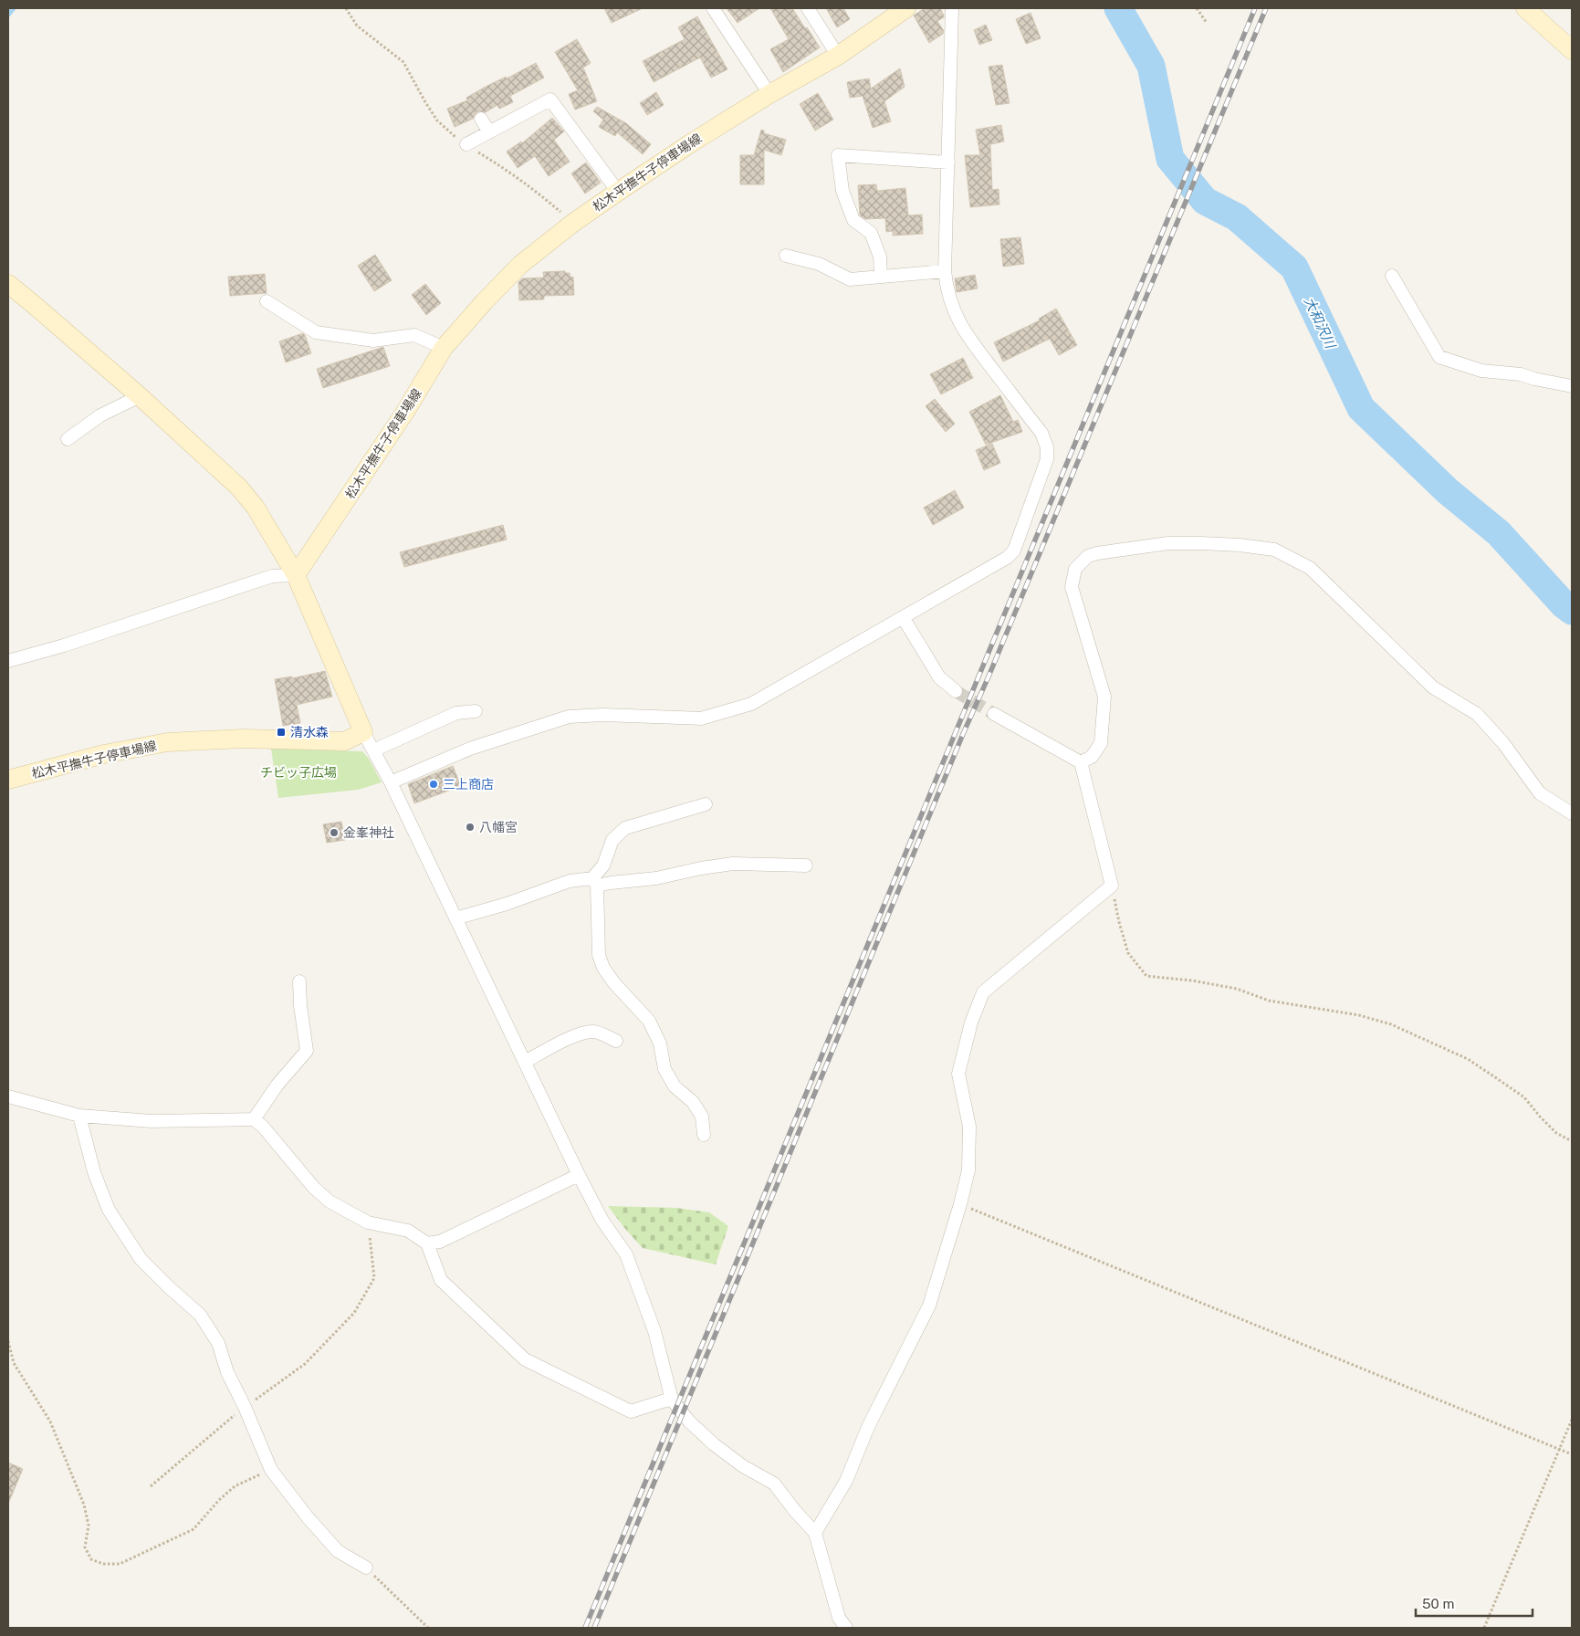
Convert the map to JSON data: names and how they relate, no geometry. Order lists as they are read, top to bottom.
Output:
{
  "streets": {
    "main road": ["松木平撫牛子停車場線"]
  },
  "water": ["大和沢川"],
  "parks": ["チビッ子広場"],
  "places": {
    "transit": ["清水森"],
    "other": ["三上商店", "八幡宮", "金峯神社"]
  },
  "scale_bar": "50 m"
}
